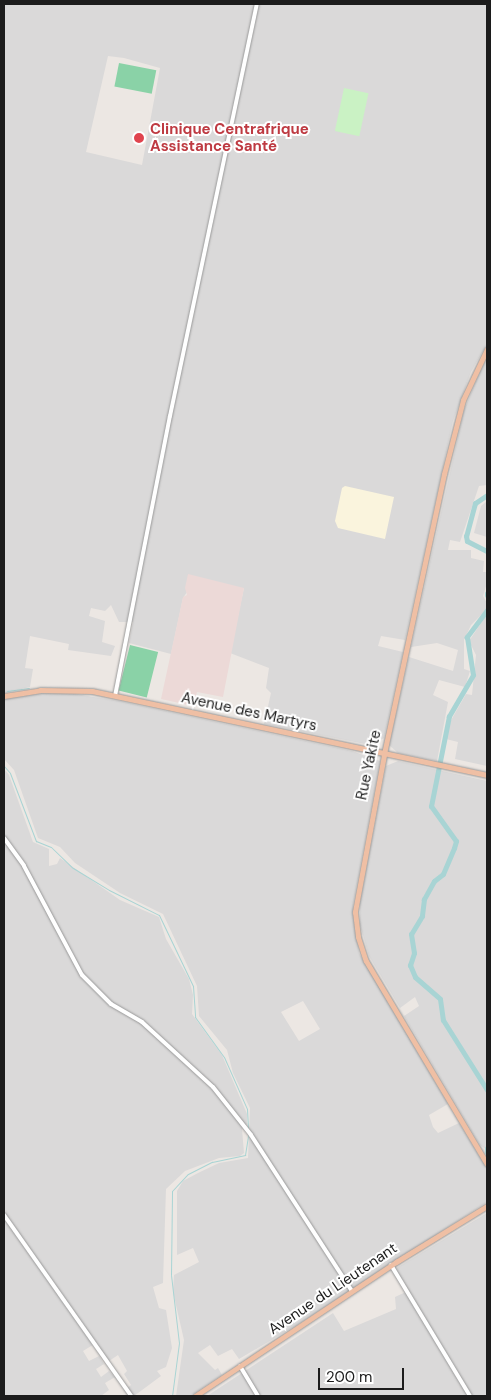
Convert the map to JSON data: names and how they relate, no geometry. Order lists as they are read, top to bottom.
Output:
{
  "streets": {
    "main road": ["Avenue des Martyrs", "Rue Yakite", "Avenue du Lieutenant"]
  },
  "crossings": [
    ["Avenue des Martyrs", "Rue Yakite"]
  ],
  "places": ["Clinique Centrafrique Assistance Santé"],
  "scale_bar": "200 m"
}
